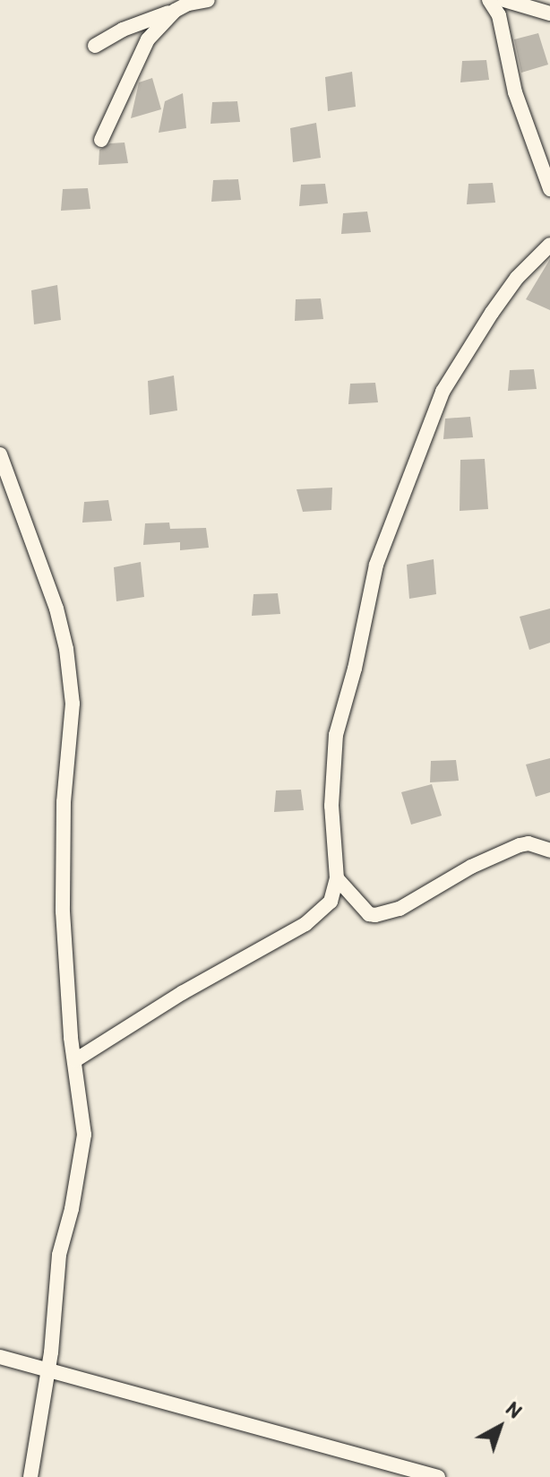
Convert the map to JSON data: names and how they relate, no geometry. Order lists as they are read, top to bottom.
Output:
{
  "north": "top right"
}
